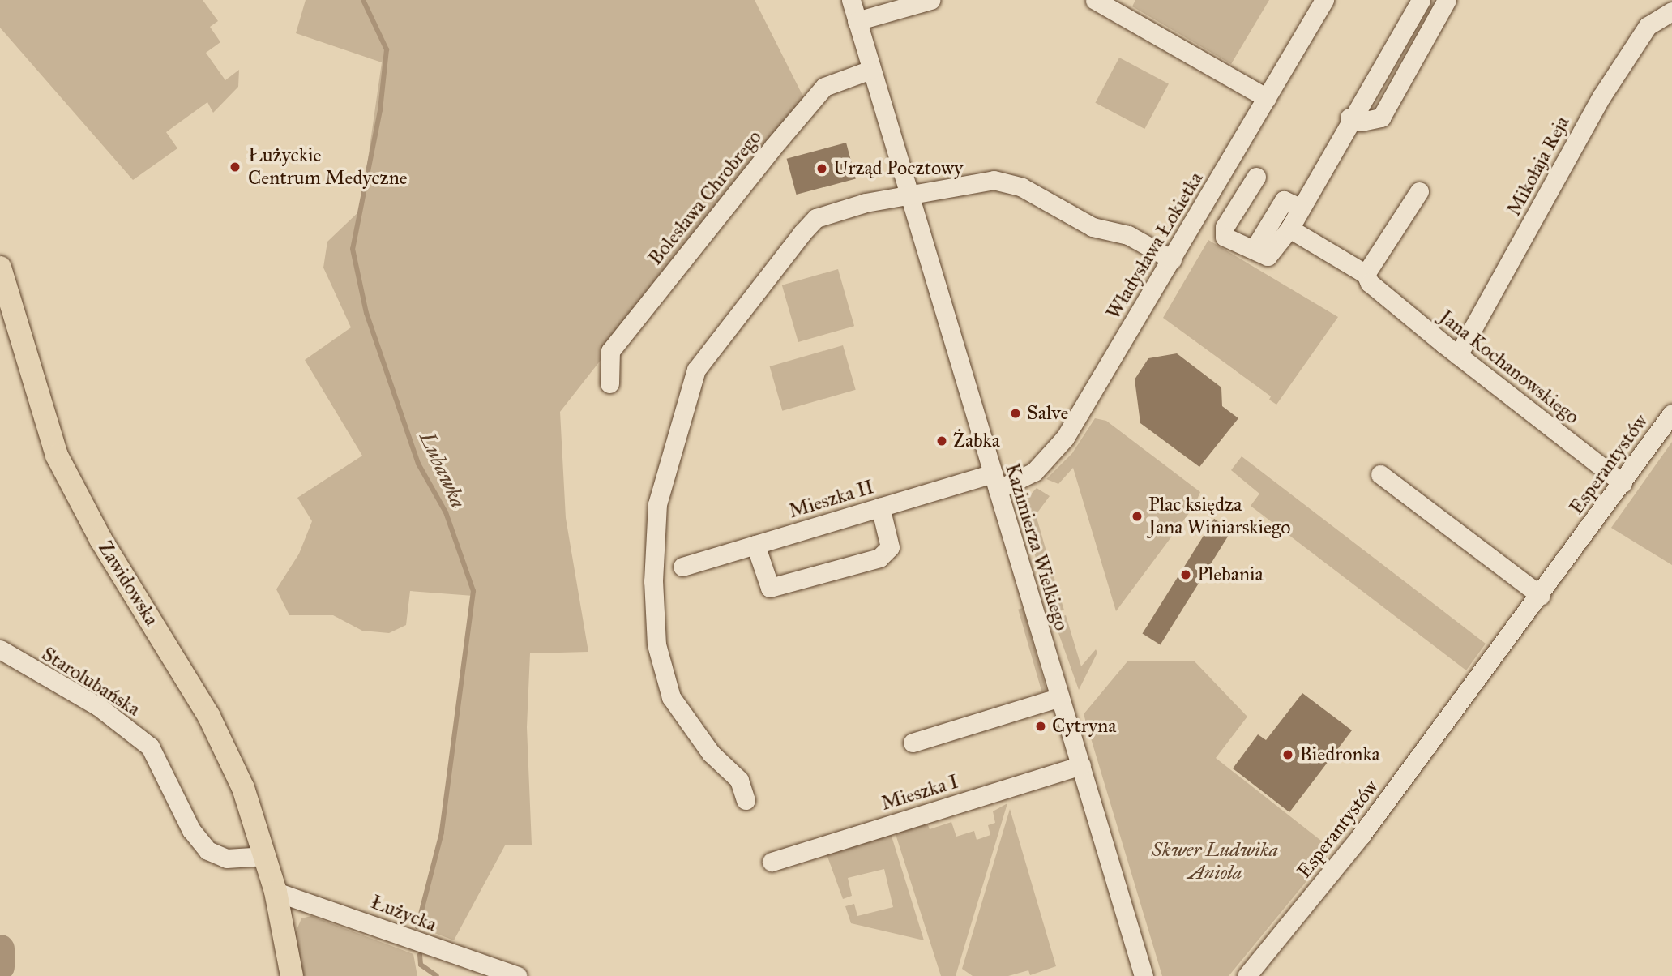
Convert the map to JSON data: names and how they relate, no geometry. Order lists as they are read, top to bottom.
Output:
{
  "streets": {
    "main road": ["Zawidowska"],
    "street": [
      "Mikołaja Reja",
      "Bolesława Chrobrego",
      "Władysława Łokietka",
      "Jana Kochanowskiego",
      "Esperantystów",
      "Mieszka II",
      "Kazimierza Wielkiego",
      "Starolubańska",
      "Mieszka I",
      "Łużycka"
    ]
  },
  "crossings": [
    ["Mikołaja Reja", "Jana Kochanowskiego"],
    ["Bolesława Chrobrego", "Kazimierza Wielkiego"],
    ["Władysława Łokietka", "Mieszka II"],
    ["Władysława Łokietka", "Kazimierza Wielkiego"],
    ["Jana Kochanowskiego", "Esperantystów"],
    ["Mieszka II", "Kazimierza Wielkiego"],
    ["Kazimierza Wielkiego", "Mieszka I"],
    ["Zawidowska", "Starolubańska"],
    ["Zawidowska", "Łużycka"]
  ],
  "water": ["Lubawka"],
  "parks": ["Skwer Ludwika Anioła"],
  "places": [
    "Łużyckie Centrum Medyczne",
    "Urząd Pocztowy",
    "Salve",
    "Żabka",
    "Plac księdza Jana Winiarskiego",
    "Plebania",
    "Cytryna",
    "Biedronka"
  ]
}
